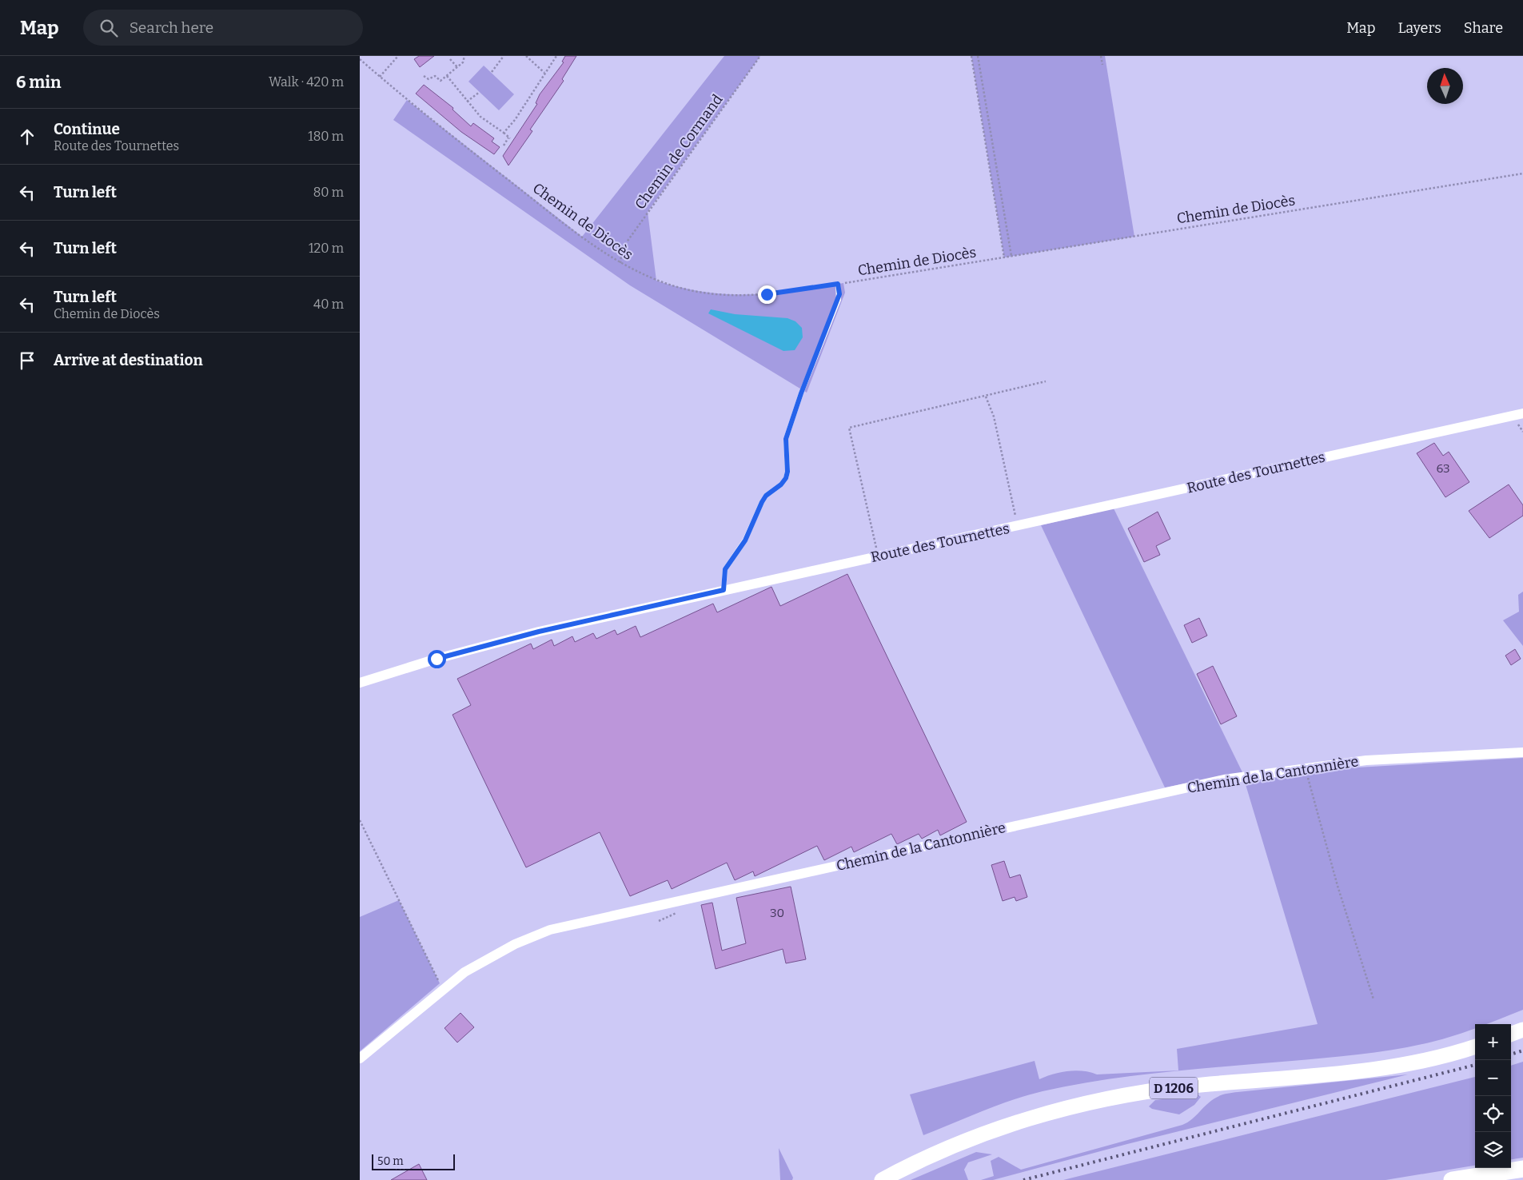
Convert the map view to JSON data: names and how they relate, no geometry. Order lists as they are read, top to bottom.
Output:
{
  "streets": {
    "main road": ["D 1206"],
    "street": ["Route des Tournettes", "Chemin de la Cantonnière"],
    "path": ["Chemin de Cormand", "Chemin de Diocès"]
  },
  "crossings": [
    ["Chemin de Cormand", "Chemin de Diocès"]
  ],
  "house_numbers": ["63", "30"],
  "scale_bar": "50 m",
  "north": "top",
  "page": {
    "header": "Map",
    "search": "Search here",
    "nav": ["Map", "Layers", "Share"],
    "heading": ["6 min", "Walk · 420 m"],
    "list": [
      ["Continue", "Route des Tournettes", "180 m"],
      ["Turn left", "80 m"],
      ["Turn left", "120 m"],
      ["Turn left", "Chemin de Diocès", "40 m"],
      "Arrive at destination"
    ],
    "map_buttons": ["+", "−"],
    "scale": "50 m"
  }
}
